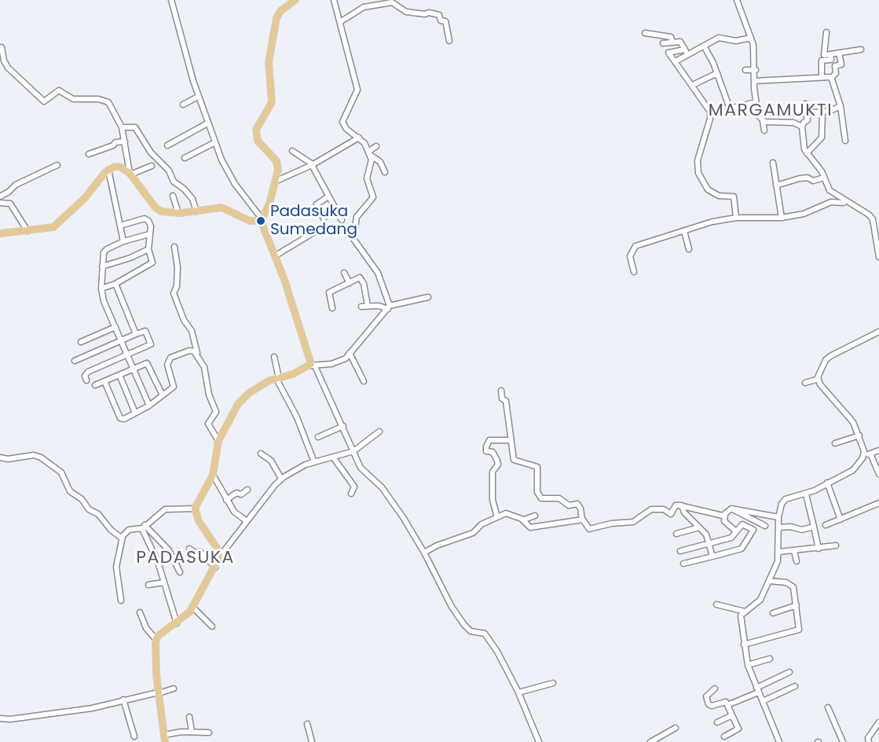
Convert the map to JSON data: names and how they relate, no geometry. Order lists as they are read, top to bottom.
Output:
{
  "districts": ["MARGAMUKTI", "PADASUKA"],
  "places": ["Padasuka Sumedang"]
}
